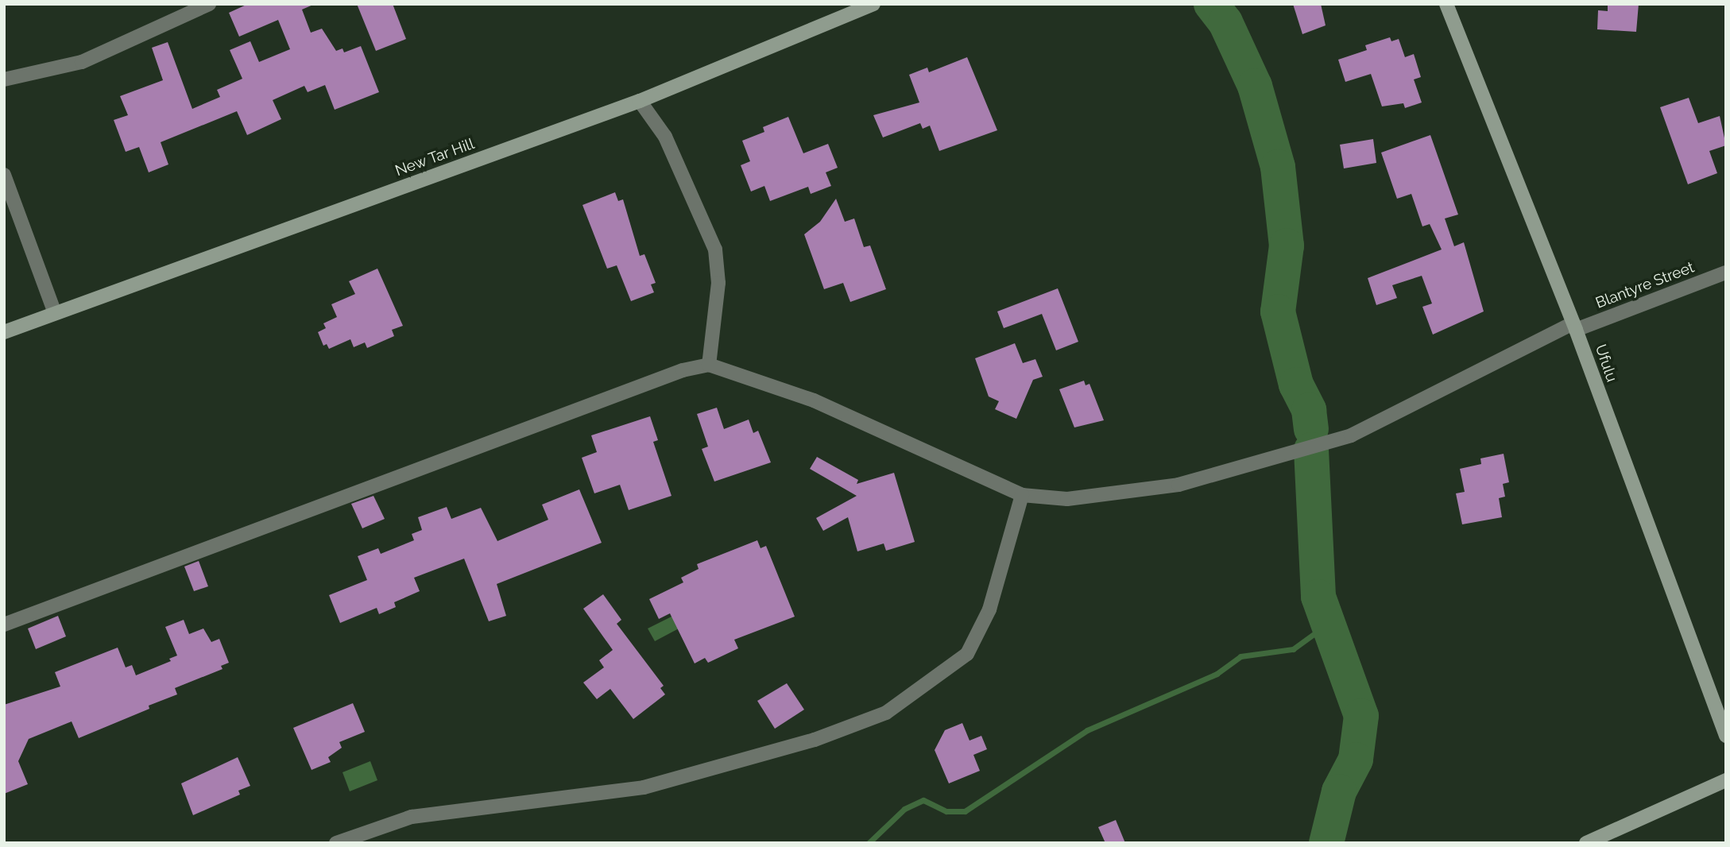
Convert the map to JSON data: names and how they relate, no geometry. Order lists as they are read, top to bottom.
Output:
{
  "streets": {
    "street": ["New Tar Hill", "Blantyre Street", "Ufulu"]
  },
  "crossings": [
    ["Blantyre Street", "Ufulu"]
  ]
}
